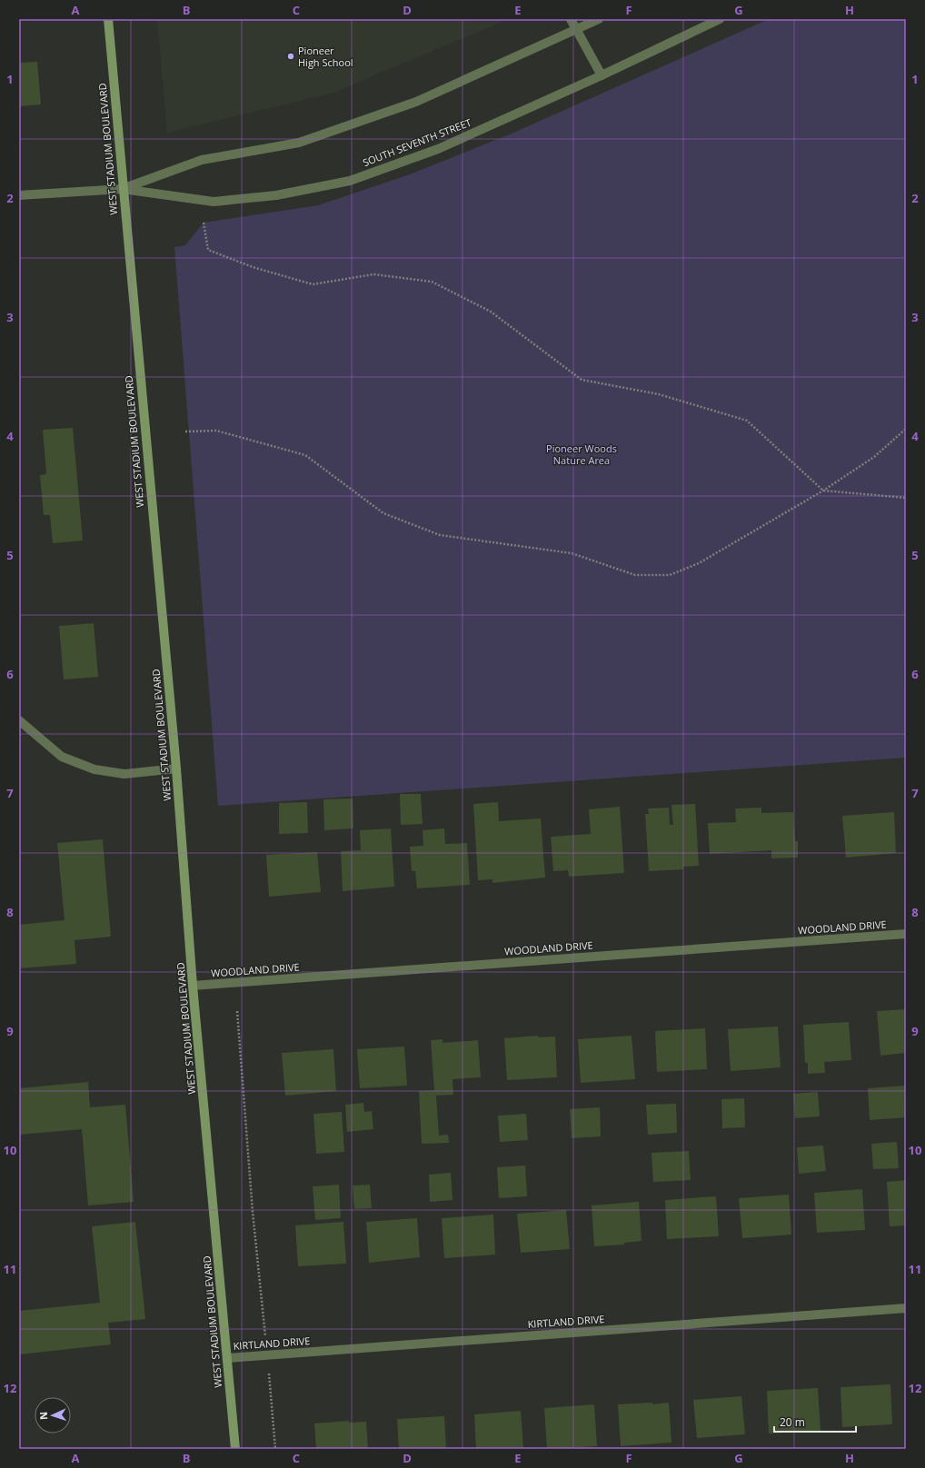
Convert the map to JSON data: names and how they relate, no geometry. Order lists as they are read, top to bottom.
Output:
{
  "streets": {
    "main road": ["WEST STADIUM BOULEVARD"],
    "street": ["SOUTH SEVENTH STREET", "WOODLAND DRIVE", "KIRTLAND DRIVE"]
  },
  "crossings": [
    ["SOUTH SEVENTH STREET", "WEST STADIUM BOULEVARD"],
    ["WEST STADIUM BOULEVARD", "WOODLAND DRIVE"],
    ["WEST STADIUM BOULEVARD", "KIRTLAND DRIVE"]
  ],
  "parks": ["Pioneer Woods Nature Area"],
  "places": ["Pioneer High School"],
  "scale_bar": "20 m",
  "north": "left",
  "grid": {
    "columns": [
      "A",
      "B",
      "C",
      "D",
      "E",
      "F",
      "G",
      "H"
    ],
    "rows": [
      "1",
      "2",
      "3",
      "4",
      "5",
      "6",
      "7",
      "8",
      "9",
      "10",
      "11",
      "12"
    ]
  }
}
